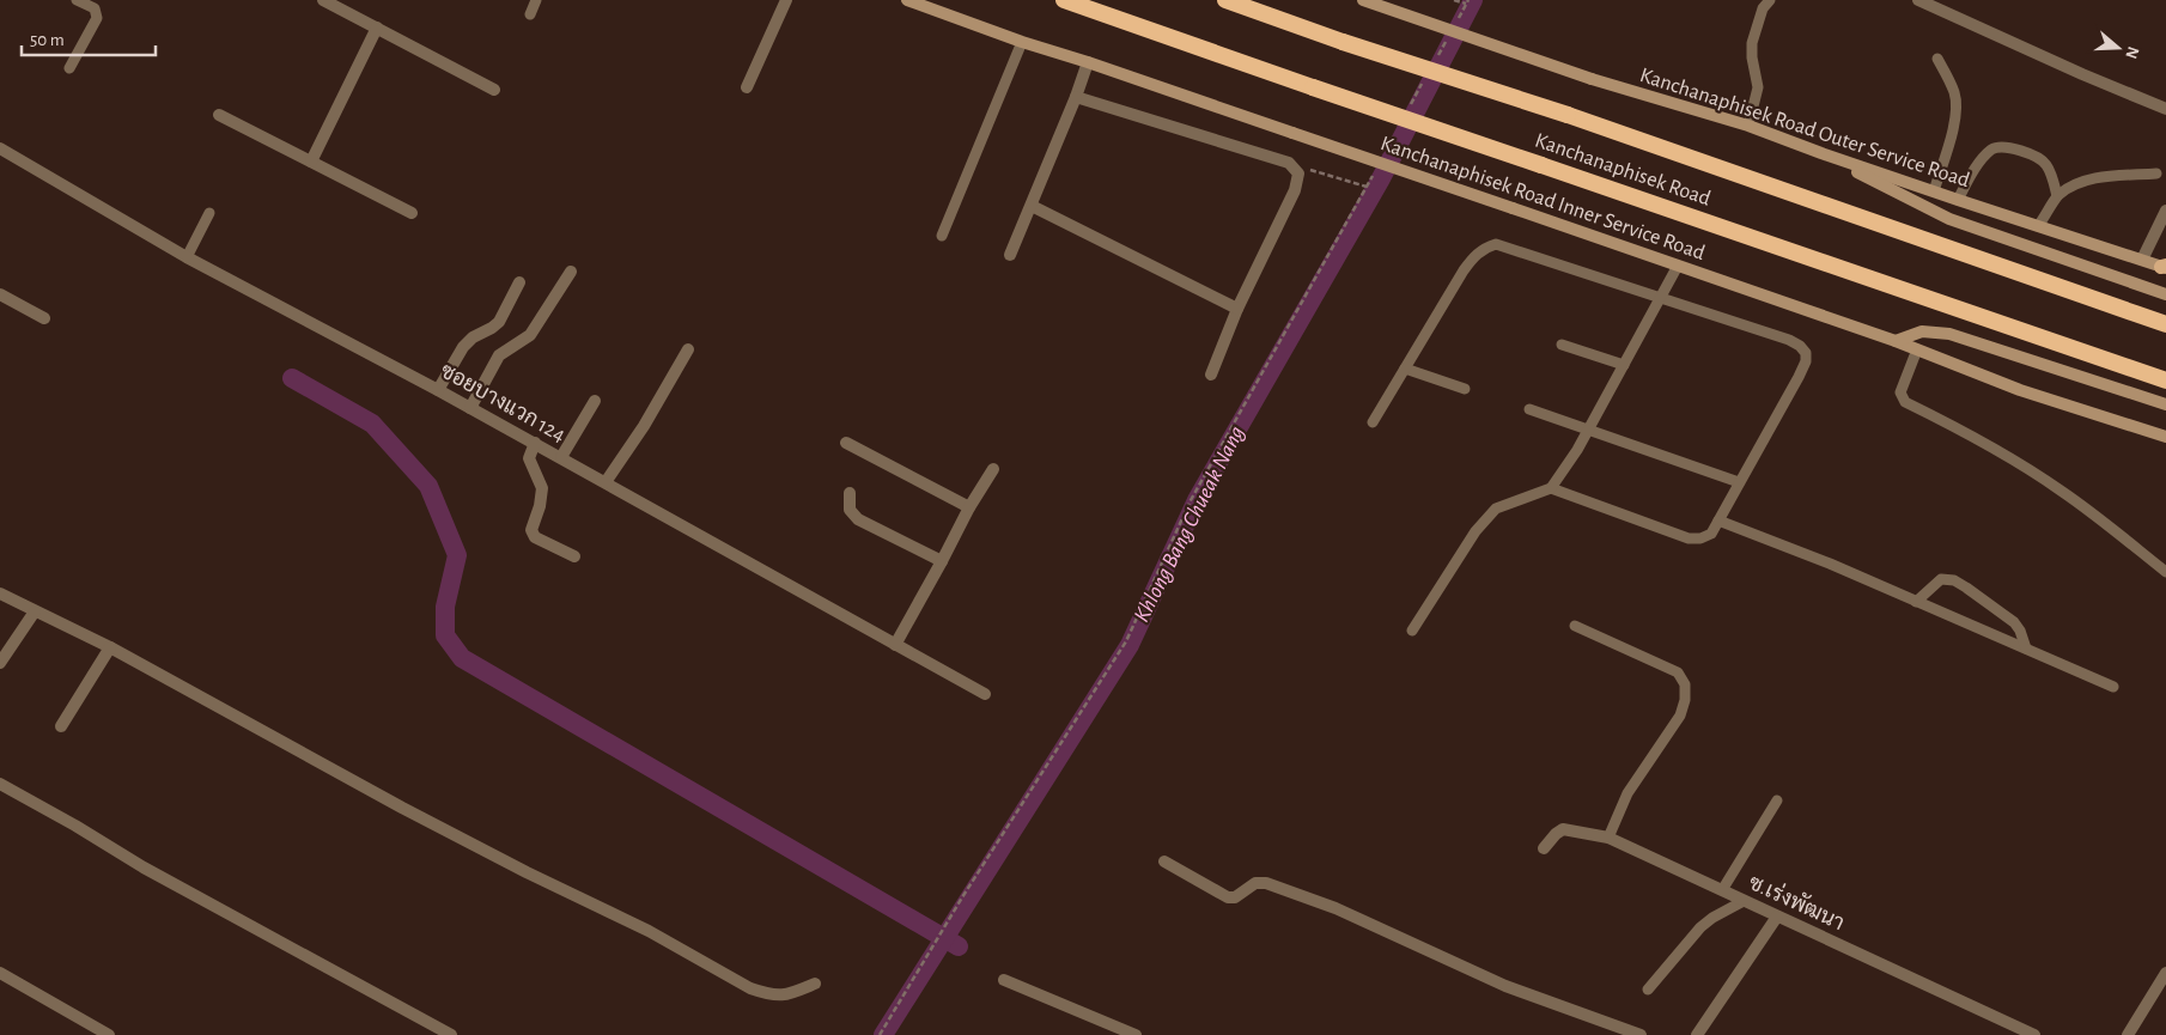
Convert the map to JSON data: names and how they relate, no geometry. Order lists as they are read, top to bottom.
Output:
{
  "streets": {
    "highway": ["Kanchanaphisek Road"],
    "main road": ["Kanchanaphisek Road Outer Service Road", "Kanchanaphisek Road Inner Service Road"],
    "street": ["ซอยบางแวก 124", "ซ.เร่งพัฒนา"]
  },
  "water": ["Khlong Bang Chueak Nang"],
  "scale_bar": "50 m",
  "north": "right"
}
